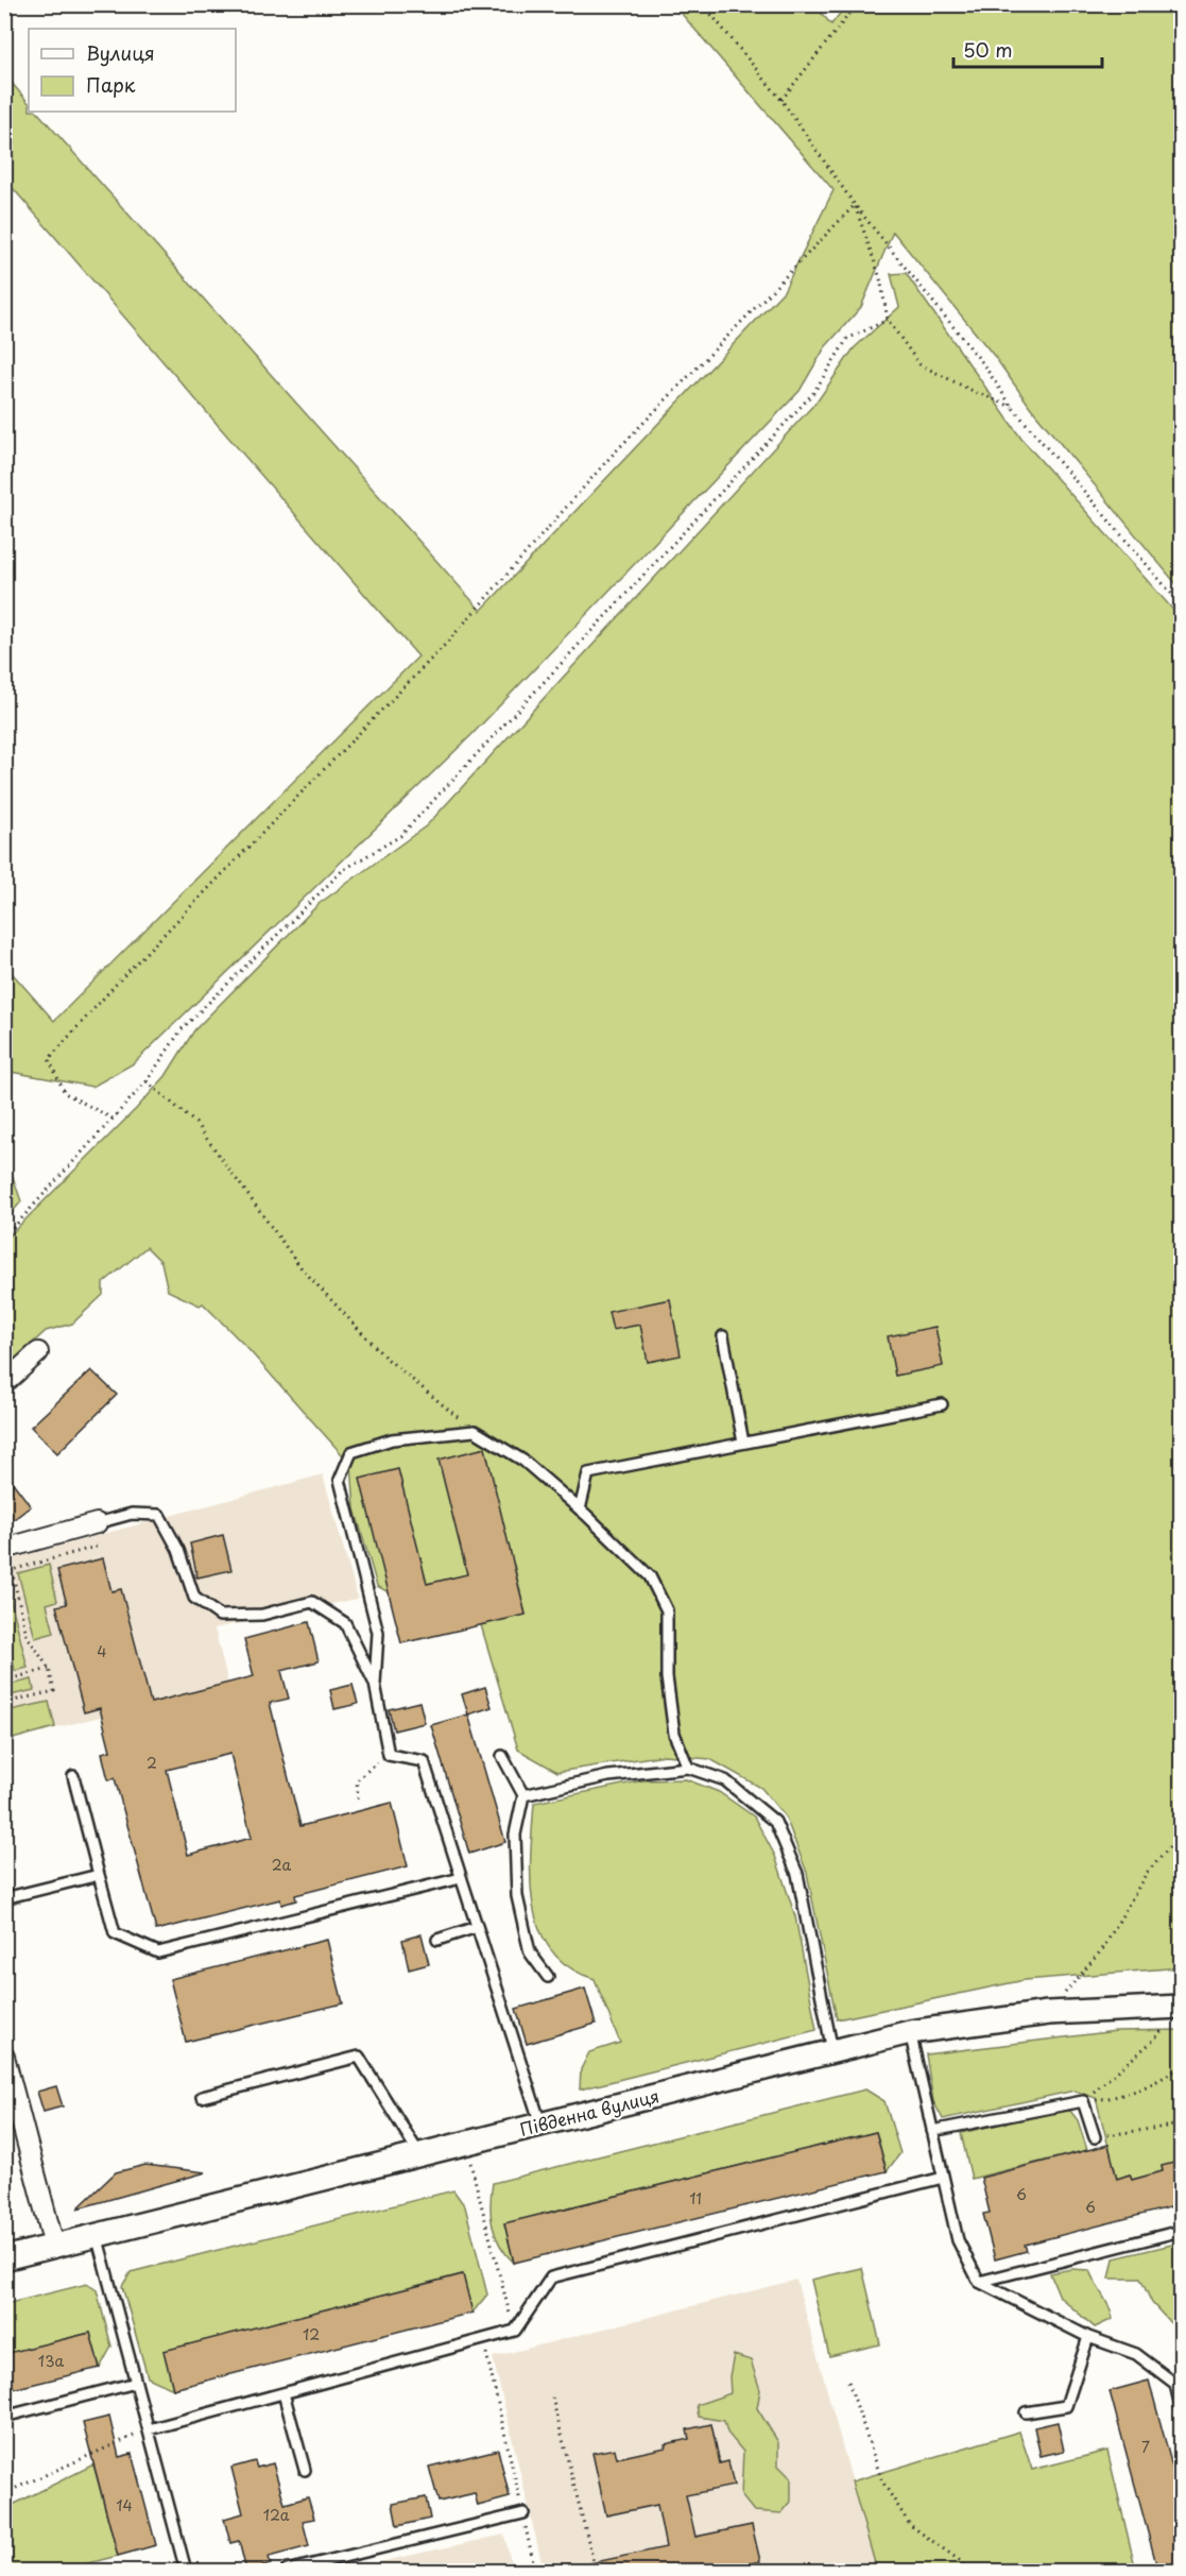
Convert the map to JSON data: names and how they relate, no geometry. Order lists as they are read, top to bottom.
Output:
{
  "streets": {
    "street": ["Південна вулиця"]
  },
  "house_numbers": [
    "4",
    "2",
    "2а",
    "6",
    "11",
    "6",
    "12",
    "13а",
    "7",
    "14",
    "12а"
  ],
  "legend": ["Вулиця", "Парк"],
  "scale_bar": "50 m"
}
